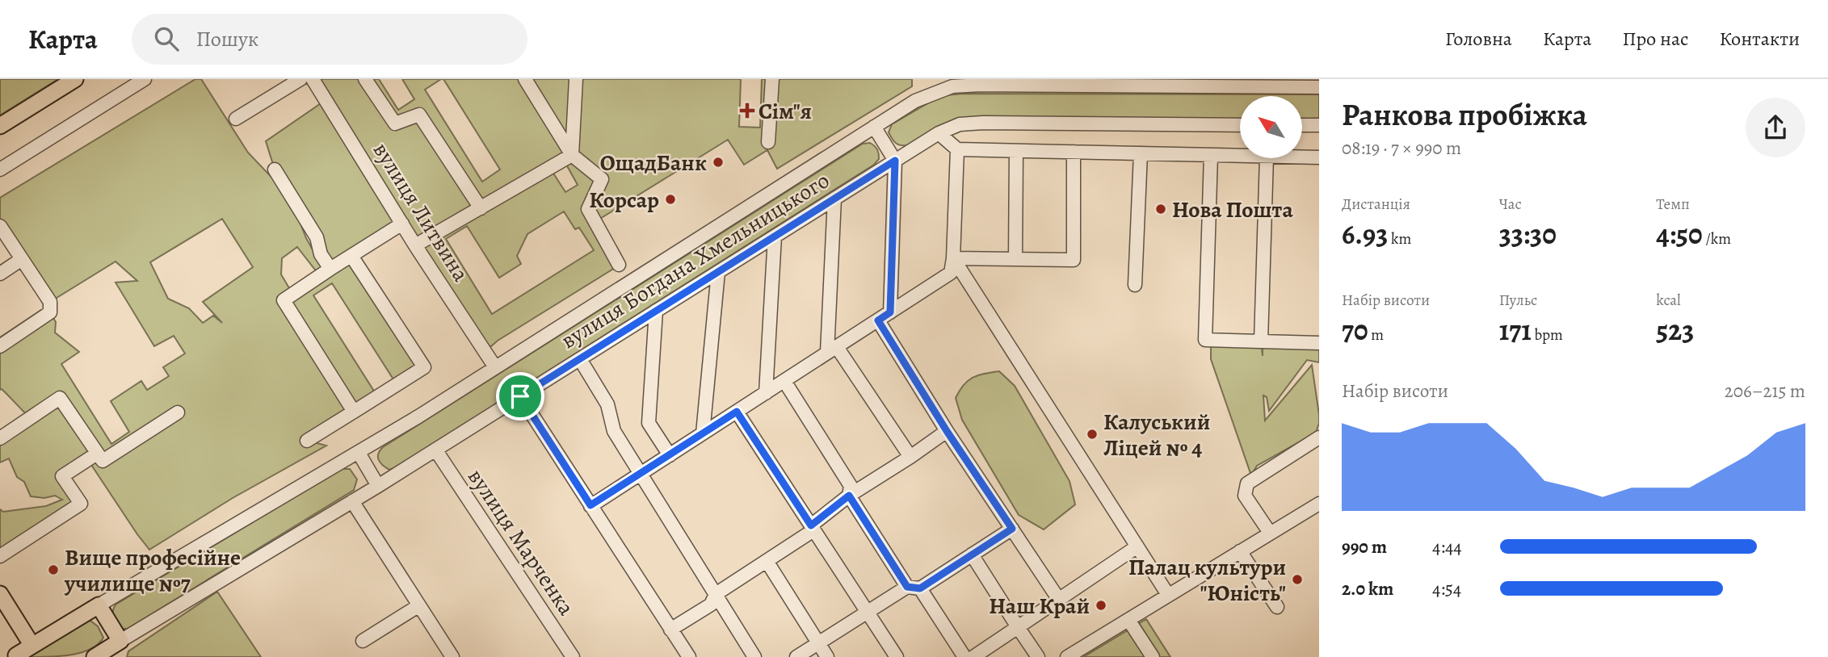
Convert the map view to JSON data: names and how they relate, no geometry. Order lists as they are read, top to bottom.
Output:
{
  "streets": {
    "main road": ["вулиця Богдана Хмельницького"],
    "street": ["вулиця Литвина", "вулиця Марченка"]
  },
  "crossings": [
    ["вулиця Литвина", "вулиця Богдана Хмельницького"],
    ["вулиця Богдана Хмельницького", "вулиця Марченка"]
  ],
  "places": {
    "health": ["Сім\"я"],
    "other": [
      "ОщадБанк",
      "Корсар",
      "Нова Пошта",
      "Калуський Ліцей № 4",
      "Вище професійне училище №7",
      "Палац культури \"Юність\"",
      "Наш Край"
    ]
  },
  "north": "top left",
  "page": {
    "header": "Карта",
    "search": "Пошук",
    "nav": [
      "Головна",
      "Карта",
      "Про нас",
      "Контакти"
    ],
    "heading": ["Ранкова пробіжка", "08:19 · 7 × 990 m"],
    "stats": [
      ["Дистанція", "6.93 km"],
      ["Час", "33:30"],
      ["Темп", "4:50 /km"],
      ["Набір висоти", "70 m"],
      ["Пульс", "171 bpm"],
      ["kcal", "523"]
    ],
    "chart": ["Набір висоти", "206–215 m"],
    "list": [
      {
        "name": "990 m",
        "note": "4:44"
      },
      {
        "name": "2.0 km",
        "note": "4:54"
      }
    ]
  }
}
